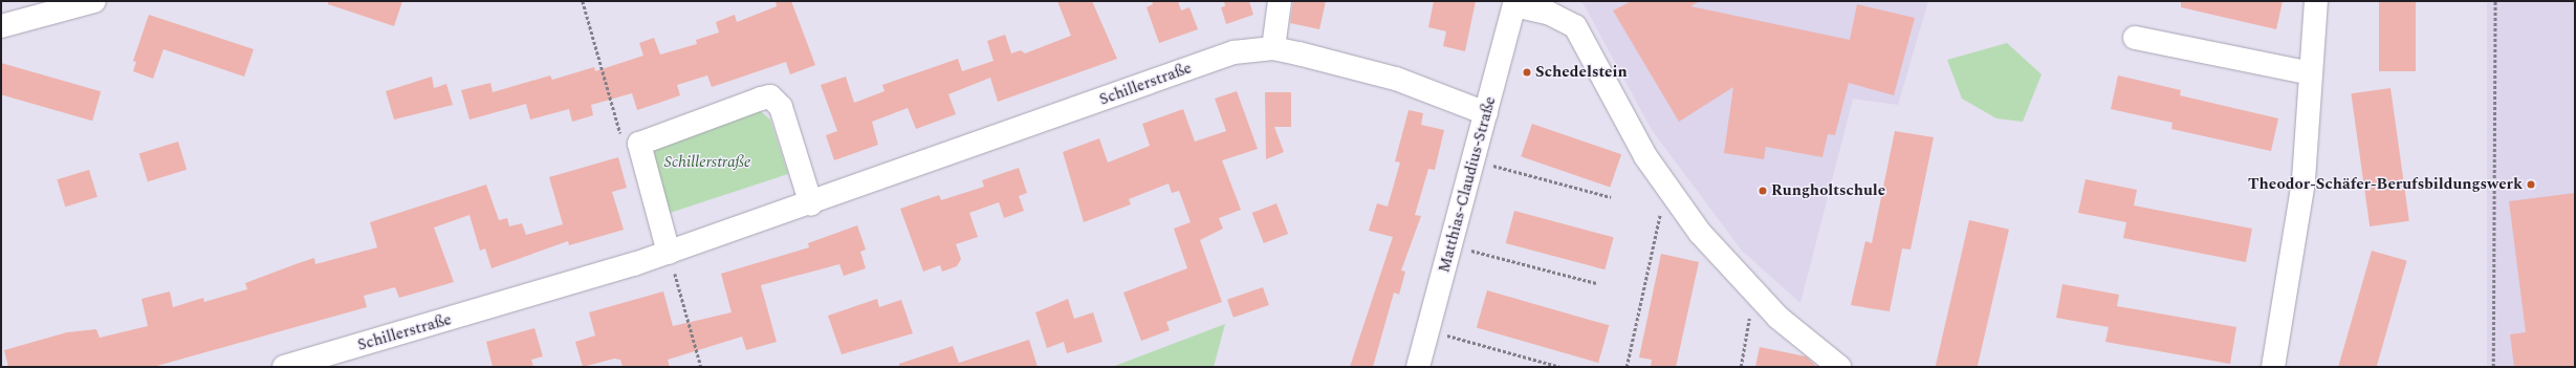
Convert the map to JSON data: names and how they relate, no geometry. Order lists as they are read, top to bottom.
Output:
{
  "streets": {
    "street": ["Schillerstraße", "Matthias-Claudius-Straße"]
  },
  "crossings": [
    ["Schillerstraße", "Matthias-Claudius-Straße"]
  ],
  "parks": ["Schillerstraße"],
  "places": ["Schedelstein", "Theodor-Schäfer-Berufsbildungswerk", "Rungholtschule"]
}
